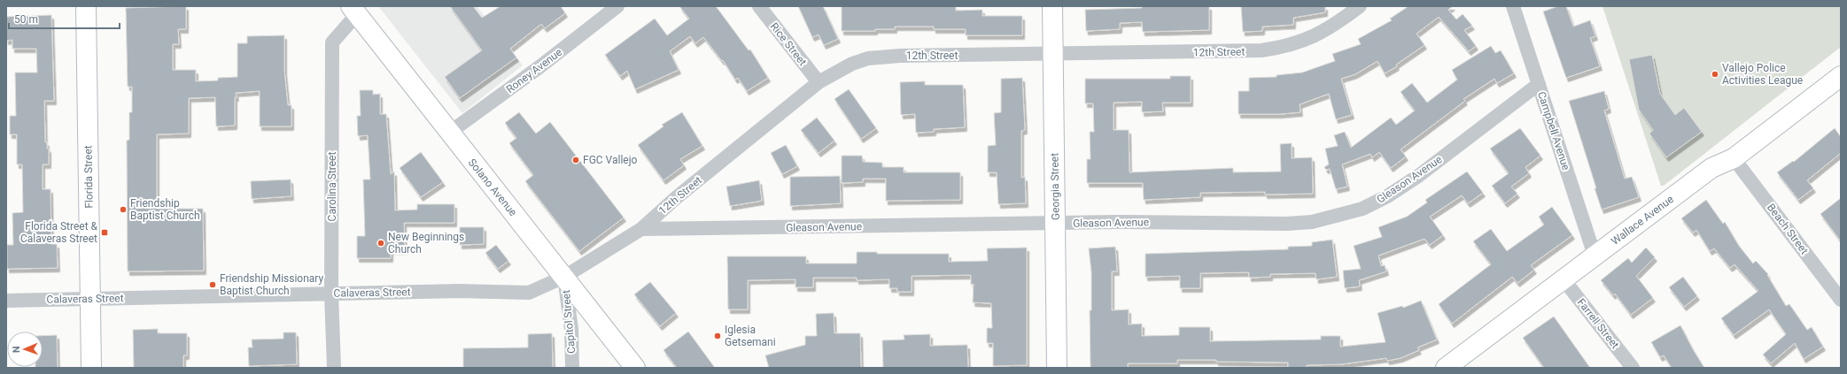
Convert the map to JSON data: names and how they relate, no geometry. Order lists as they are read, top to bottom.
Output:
{
  "streets": {
    "street": [
      "Rice Street",
      "12th Street",
      "Roney Avenue",
      "Campbell Avenue",
      "Florida Street",
      "Gleason Avenue",
      "Carolina Street",
      "Georgia Street",
      "Solano Avenue",
      "Wallace Avenue",
      "Beach Street",
      "Calaveras Street",
      "Capitol Street",
      "Farrell Street"
    ]
  },
  "crossings": [
    ["Rice Street", "12th Street"],
    ["12th Street", "Gleason Avenue"],
    ["12th Street", "Georgia Street"],
    ["12th Street", "Solano Avenue"],
    ["12th Street", "Calaveras Street"],
    ["12th Street", "Capitol Street"],
    ["Roney Avenue", "Solano Avenue"],
    ["Campbell Avenue", "Gleason Avenue"],
    ["Campbell Avenue", "Wallace Avenue"],
    ["Florida Street", "Calaveras Street"],
    ["Gleason Avenue", "Georgia Street"],
    ["Carolina Street", "Solano Avenue"],
    ["Carolina Street", "Calaveras Street"],
    ["Solano Avenue", "Calaveras Street"],
    ["Solano Avenue", "Capitol Street"],
    ["Wallace Avenue", "Beach Street"],
    ["Wallace Avenue", "Farrell Street"],
    ["Calaveras Street", "Capitol Street"]
  ],
  "places": {
    "other": [
      "Vallejo Police Activities League",
      "FGC Vallejo",
      "Friendship Baptist Church",
      "New Beginnings Church",
      "Friendship Missionary Baptist Church",
      "Iglesia Getsemani"
    ],
    "transit": ["Florida Street & Calaveras Street"]
  },
  "scale_bar": "50 m",
  "north": "left"
}
